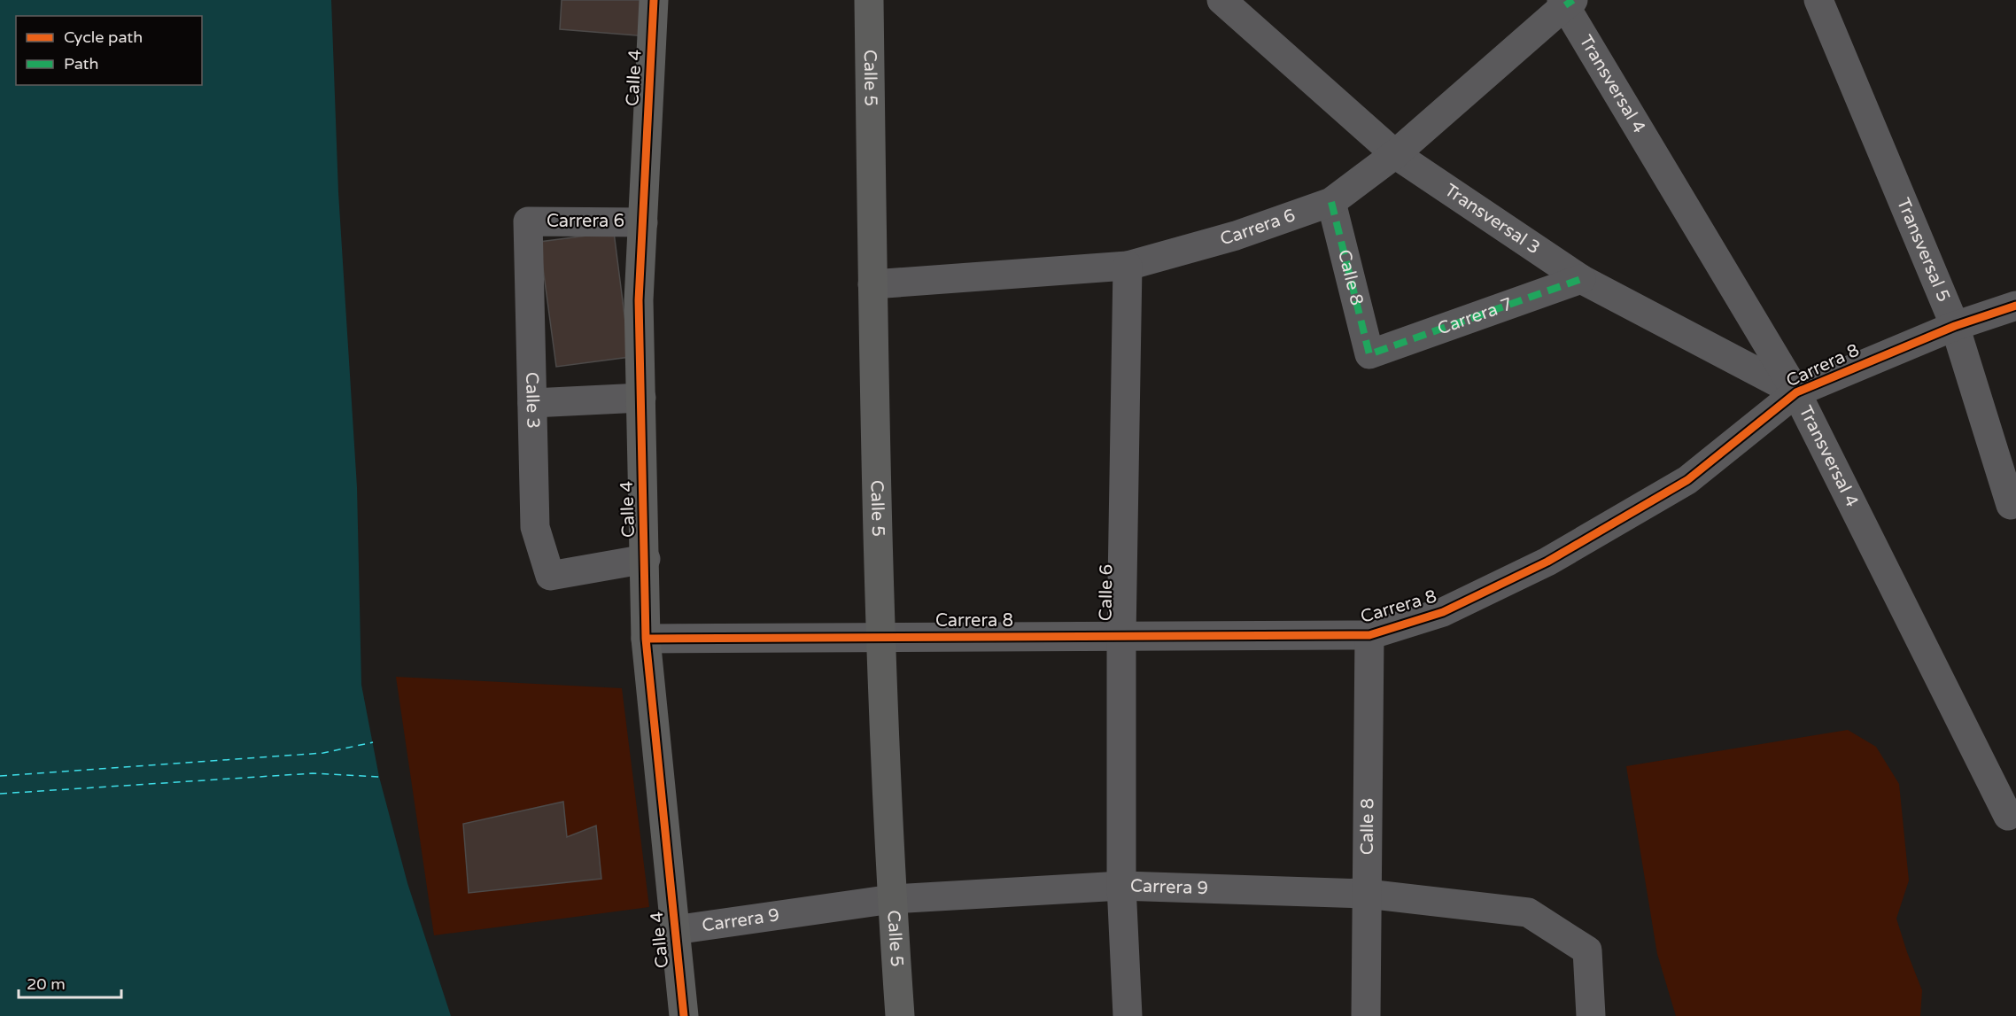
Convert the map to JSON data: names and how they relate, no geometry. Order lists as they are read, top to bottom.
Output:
{
  "streets": {
    "street": [
      "Calle 4",
      "Calle 5",
      "Transversal 4",
      "Transversal 3",
      "Carrera 6",
      "Transversal 5",
      "Calle 8",
      "Carrera 7",
      "Carrera 8",
      "Calle 3",
      "Calle 6",
      "Carrera 9"
    ]
  },
  "crossings": [
    ["Calle 4", "Carrera 6"],
    ["Calle 4", "Carrera 8"],
    ["Calle 4", "Calle 3"],
    ["Calle 4", "Carrera 9"],
    ["Calle 5", "Carrera 6"],
    ["Calle 5", "Carrera 8"],
    ["Calle 5", "Carrera 9"],
    ["Transversal 4", "Transversal 3"],
    ["Transversal 4", "Carrera 6"],
    ["Transversal 4", "Carrera 8"],
    ["Transversal 3", "Carrera 6"],
    ["Transversal 3", "Carrera 7"],
    ["Transversal 3", "Carrera 8"],
    ["Carrera 6", "Calle 8"],
    ["Carrera 6", "Calle 3"],
    ["Carrera 6", "Calle 6"],
    ["Transversal 5", "Carrera 8"],
    ["Calle 8", "Carrera 7"],
    ["Calle 8", "Carrera 8"],
    ["Calle 8", "Carrera 9"],
    ["Carrera 8", "Calle 6"],
    ["Calle 6", "Carrera 9"]
  ],
  "legend": ["Cycle path", "Path"],
  "scale_bar": "20 m"
}
